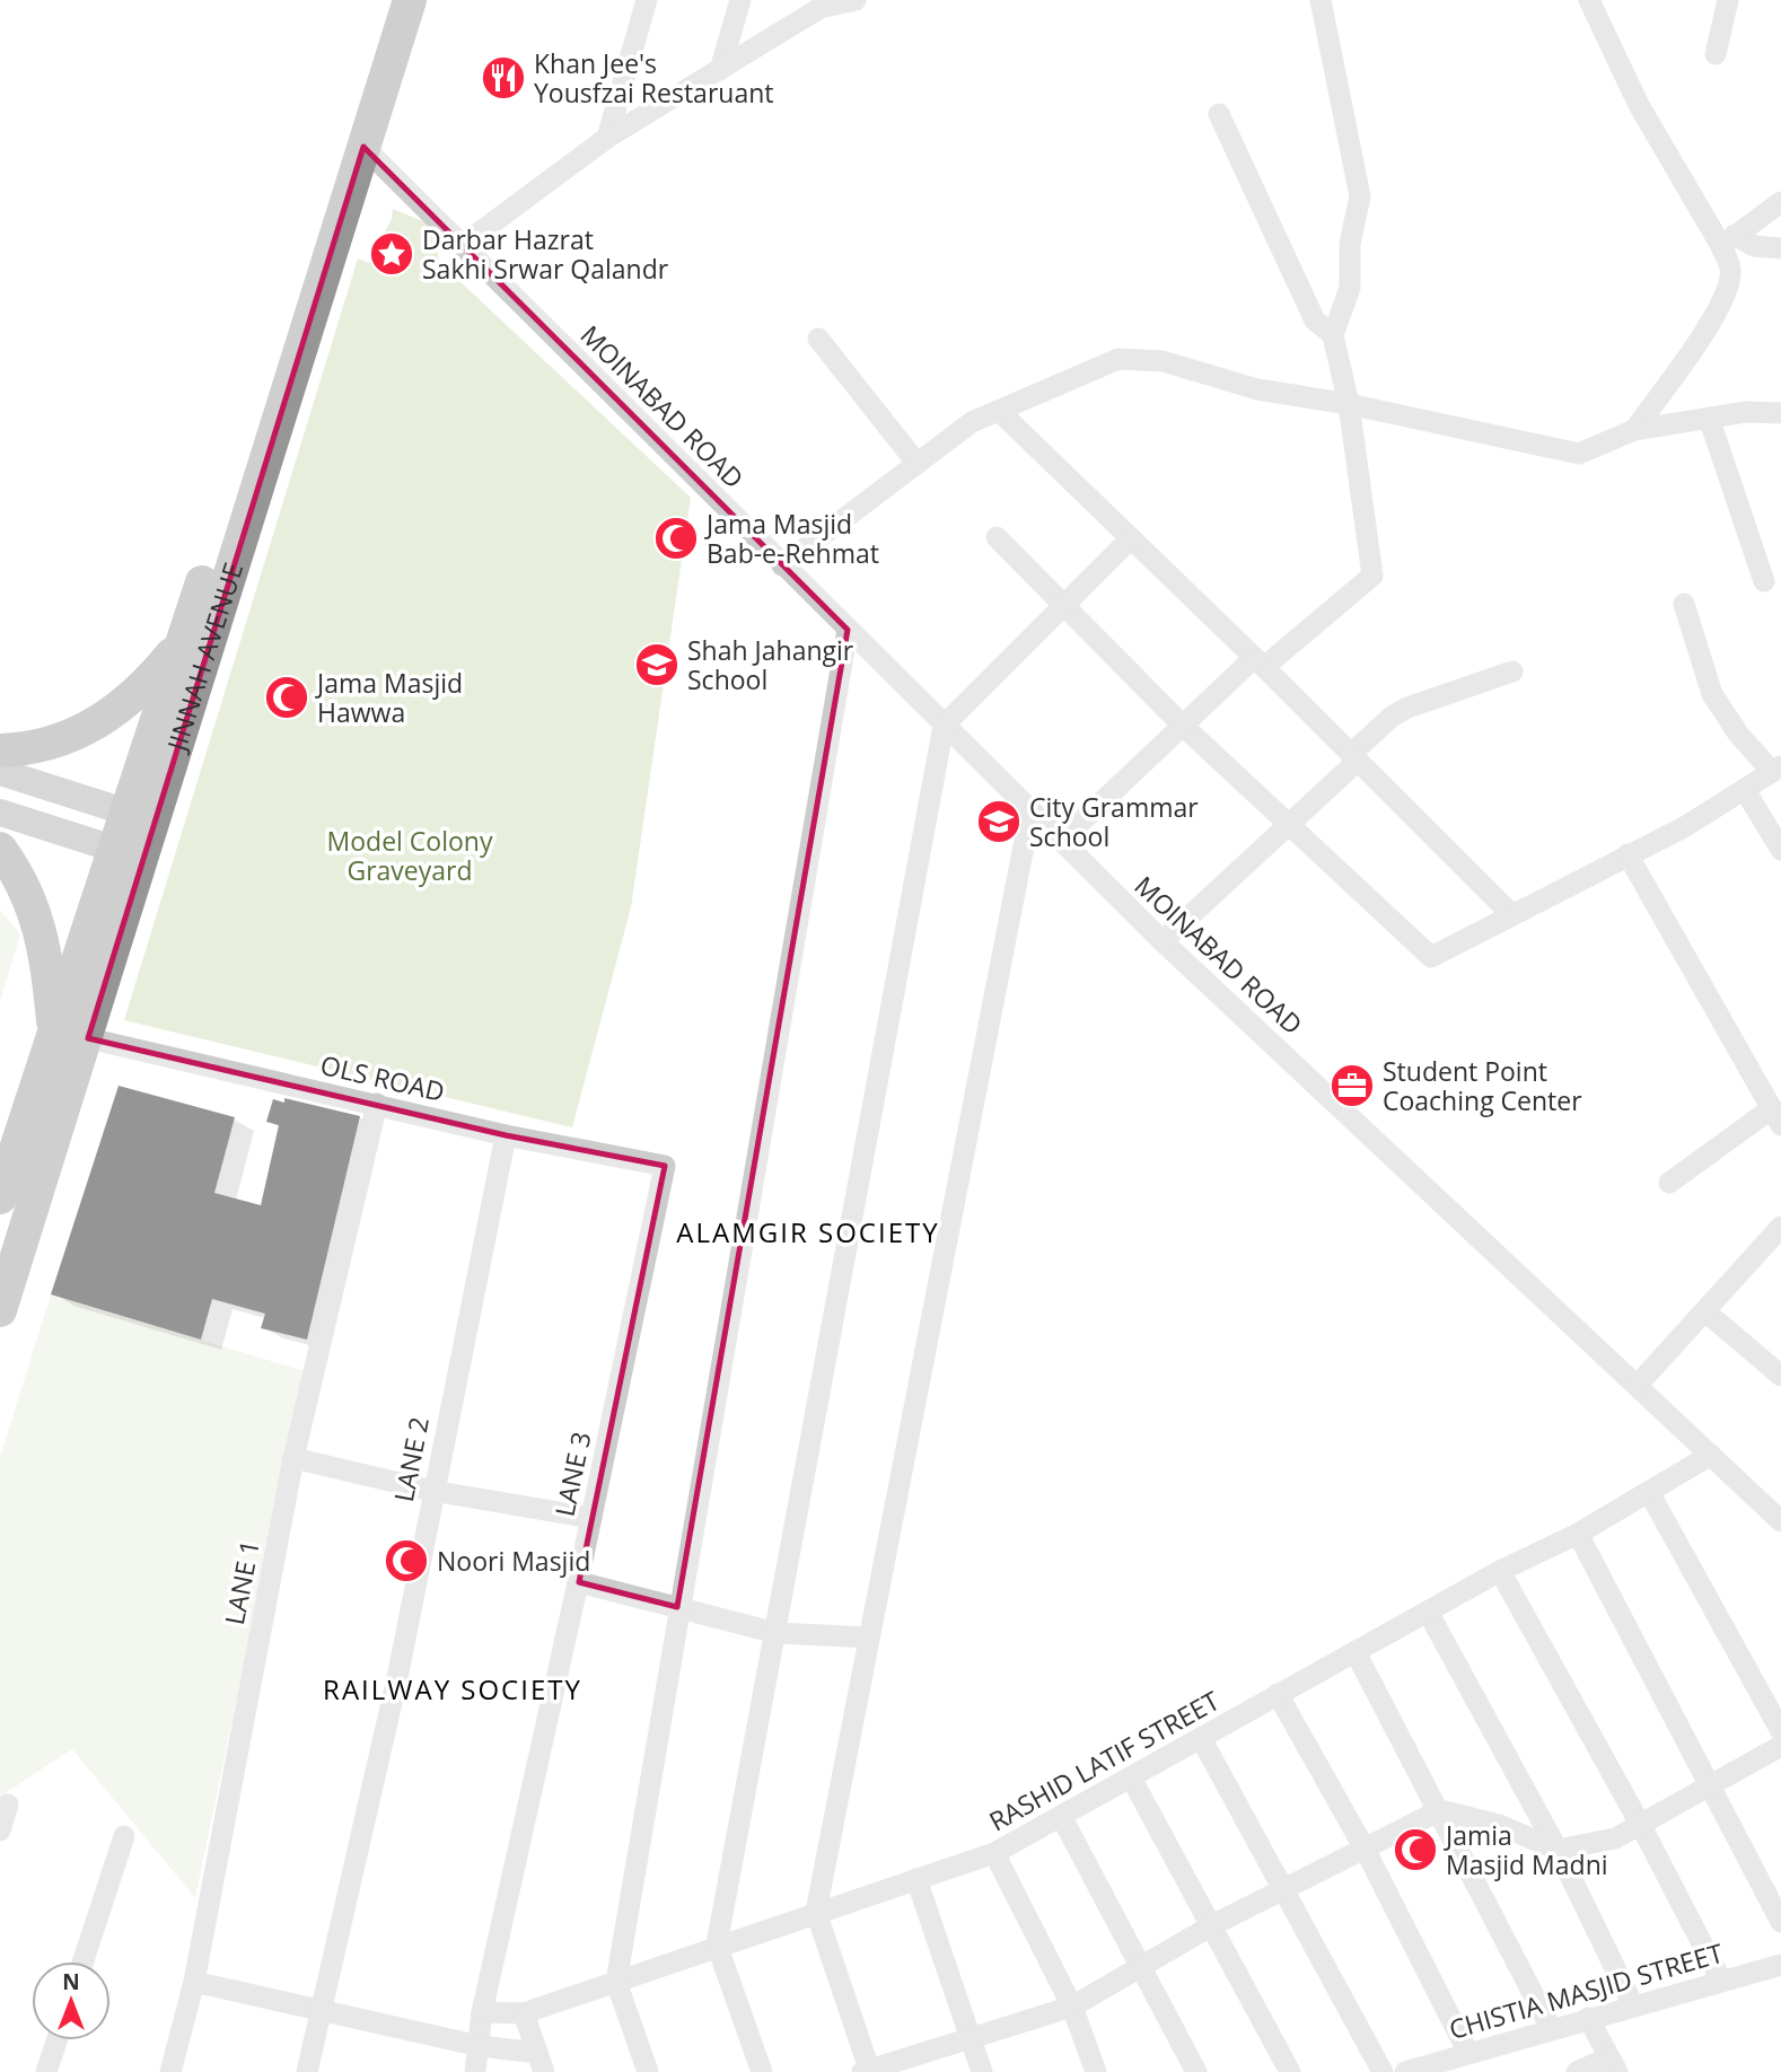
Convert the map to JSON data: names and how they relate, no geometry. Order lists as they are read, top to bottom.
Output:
{
  "streets": {
    "highway": ["JINNAH AVENUE"],
    "street": [
      "MOINABAD ROAD",
      "OLS ROAD",
      "LANE 2",
      "LANE 3",
      "LANE 1",
      "RASHID LATIF STREET",
      "CHISTIA MASJID STREET"
    ]
  },
  "crossings": [
    ["MOINABAD ROAD", "JINNAH AVENUE"],
    ["MOINABAD ROAD", "RASHID LATIF STREET"],
    ["JINNAH AVENUE", "OLS ROAD"],
    ["OLS ROAD", "LANE 2"],
    ["OLS ROAD", "LANE 3"],
    ["OLS ROAD", "LANE 1"],
    ["LANE 3", "RASHID LATIF STREET"]
  ],
  "districts": ["ALAMGIR SOCIETY", "RAILWAY SOCIETY"],
  "parks": ["Model Colony Graveyard"],
  "places": {
    "restaurant": ["Khan Jee's Yousfzai Restaruant"],
    "place": ["Darbar Hazrat Sakhi Srwar Qalandr"],
    "mosque": [
      "Jama Masjid Bab-e-Rehmat",
      "Jama Masjid Hawwa",
      "Noori Masjid",
      "Jamia Masjid Madni"
    ],
    "school or university": ["Shah Jahangir School", "City Grammar School"],
    "office": ["Student Point Coaching Center"]
  },
  "north": "top"
}
